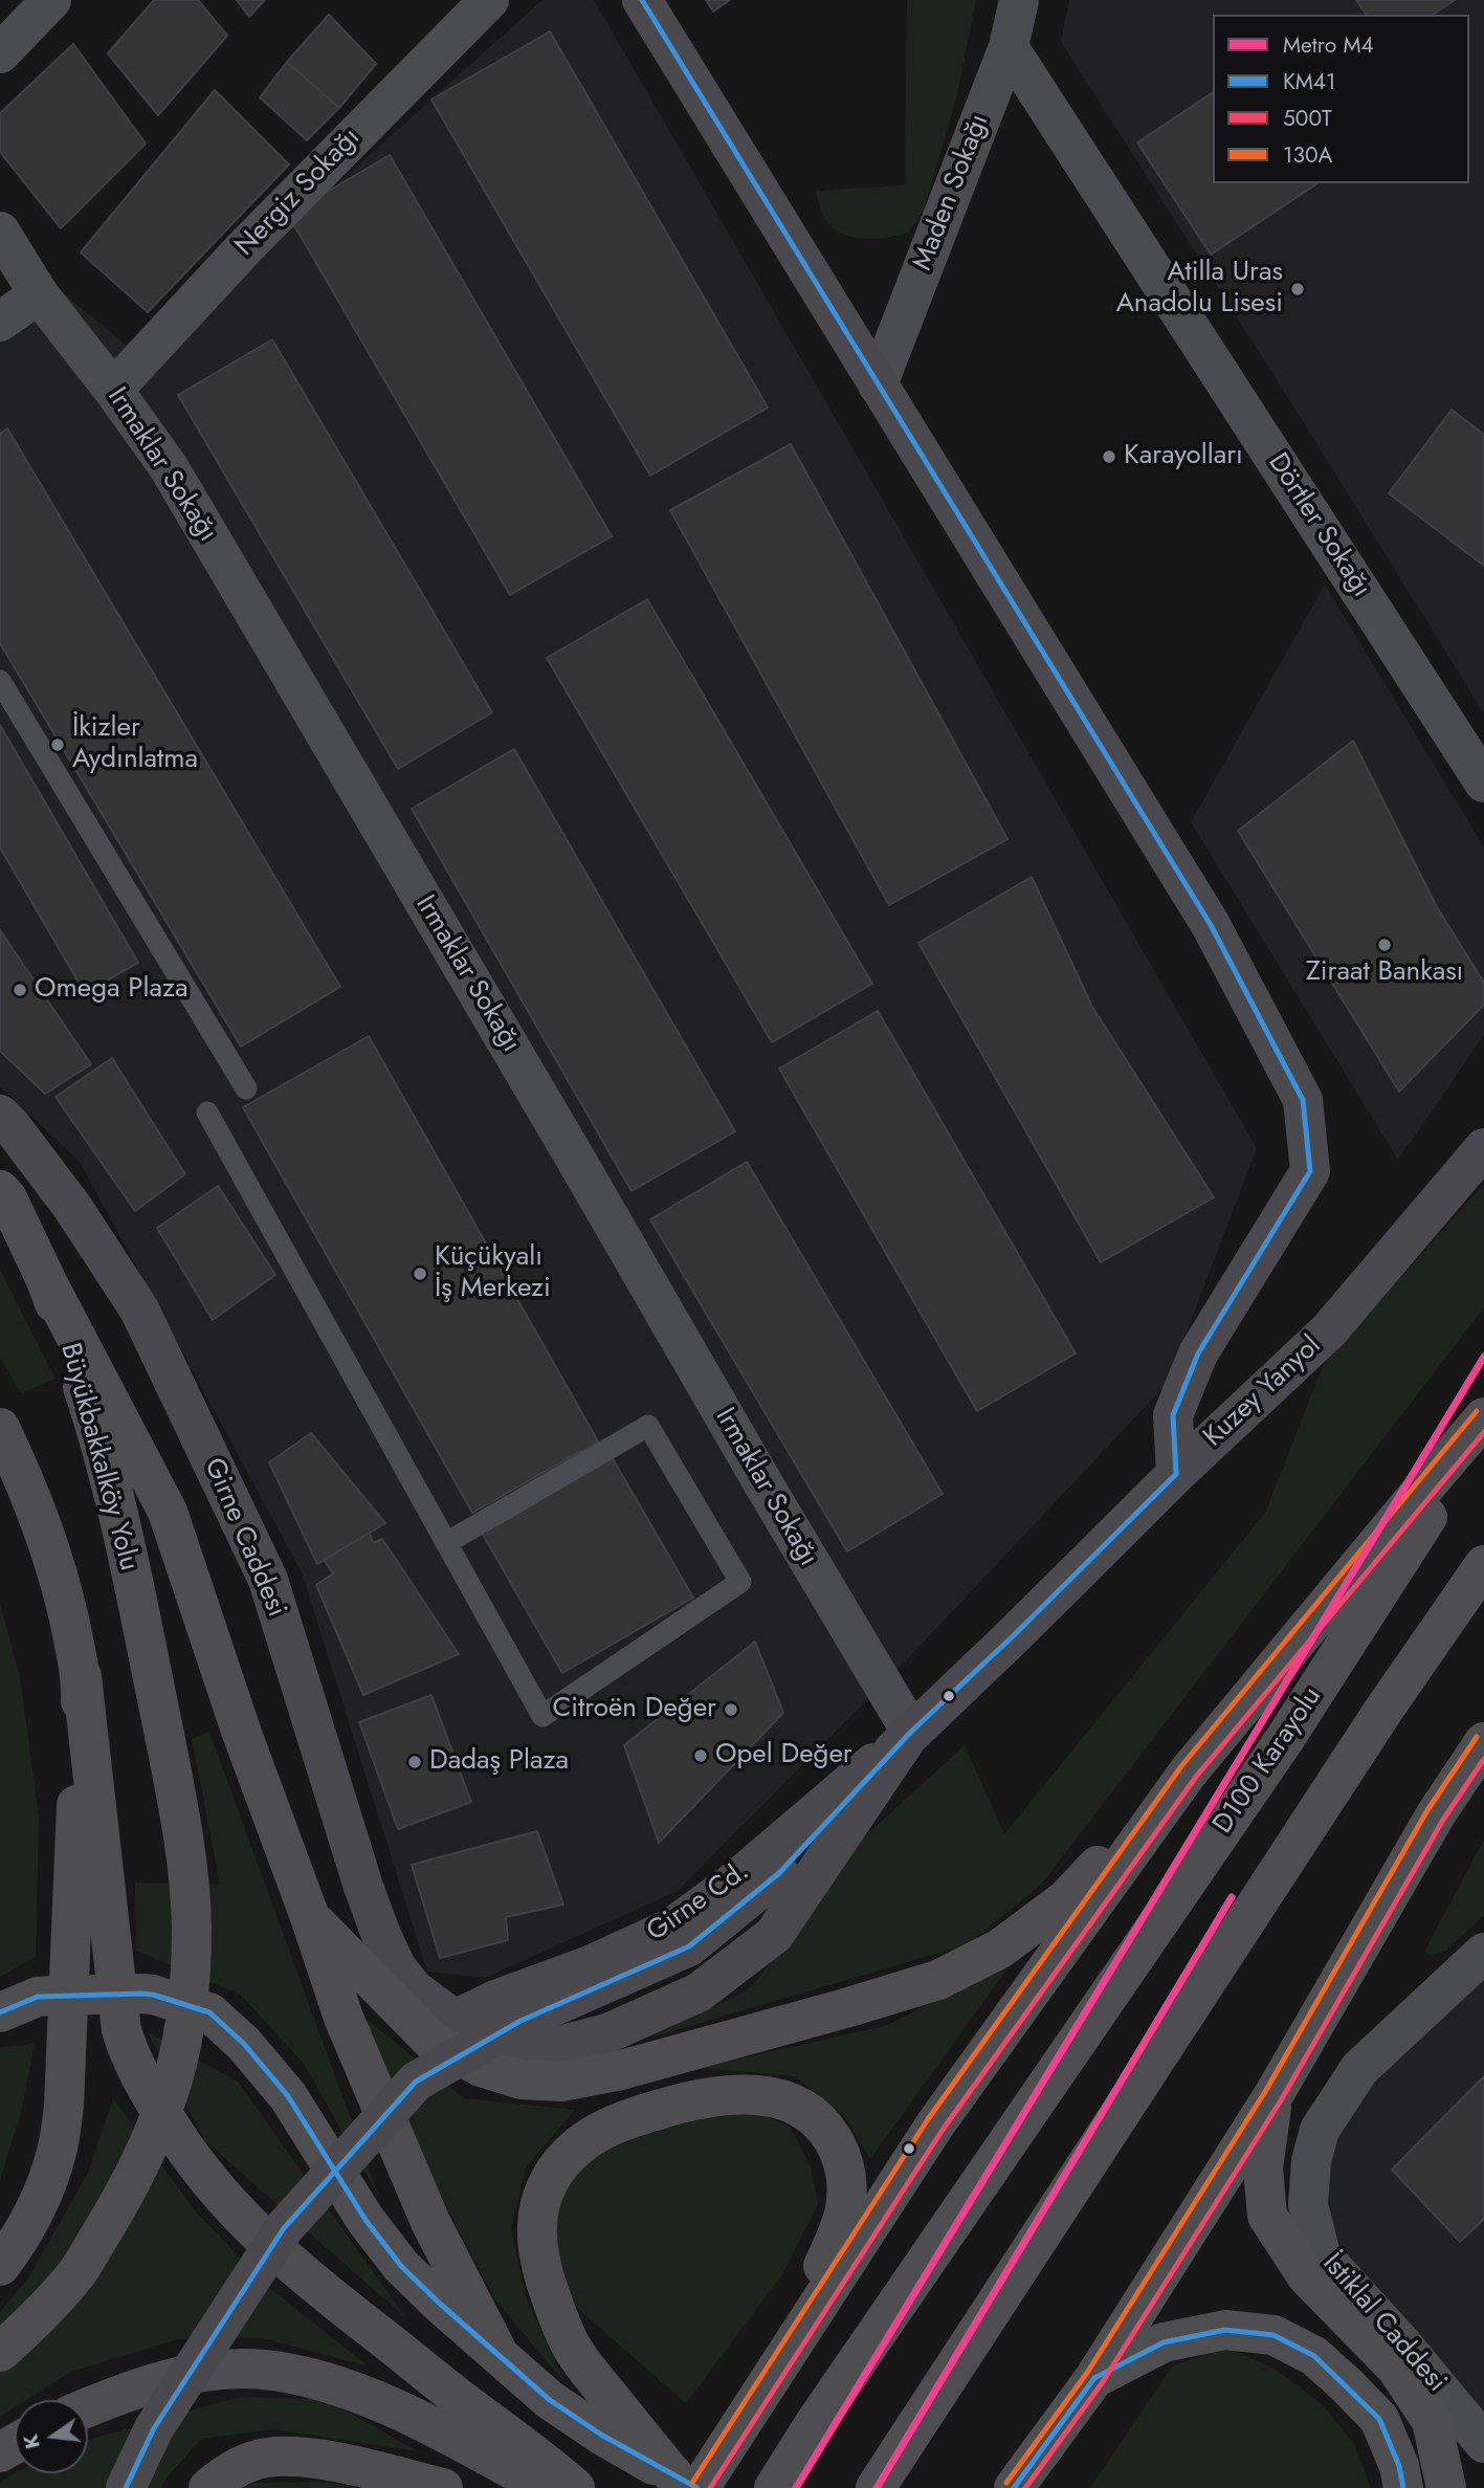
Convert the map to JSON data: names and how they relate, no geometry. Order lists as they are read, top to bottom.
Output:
{
  "streets": {
    "highway": ["Büyükbakkalköy Yolu", "D100 Karayolu"],
    "street": [
      "Nergiz Sokağı",
      "Maden Sokağı",
      "Irmaklar Sokağı",
      "Dörtler Sokağı",
      "Kuzey Yanyol",
      "Girne Caddesi",
      "Girne Cd.",
      "İstiklal Caddesi"
    ]
  },
  "crossings": [
    ["Nergiz Sokağı", "Irmaklar Sokağı"],
    ["Maden Sokağı", "Dörtler Sokağı"],
    ["Irmaklar Sokağı", "Kuzey Yanyol"],
    ["Irmaklar Sokağı", "Girne Caddesi"],
    ["Irmaklar Sokağı", "Girne Cd."],
    ["Kuzey Yanyol", "Girne Caddesi"],
    ["Kuzey Yanyol", "Girne Cd."],
    ["Girne Caddesi", "Girne Cd."]
  ],
  "places": [
    "Atilla Uras Anadolu Lisesi",
    "Karayolları",
    "İkizler Aydınlatma",
    "Ziraat Bankası",
    "Omega Plaza",
    "Küçükyalı İş Merkezi",
    "Citroën Değer",
    "Opel Değer",
    "Dadaş Plaza"
  ],
  "lines": [
    "transit line KM41",
    "metro line M4",
    "transit line 130A",
    "transit line 500T"
  ],
  "legend": [
    "Metro M4",
    "KM41",
    "500T",
    "130A"
  ],
  "north": "left"
}
